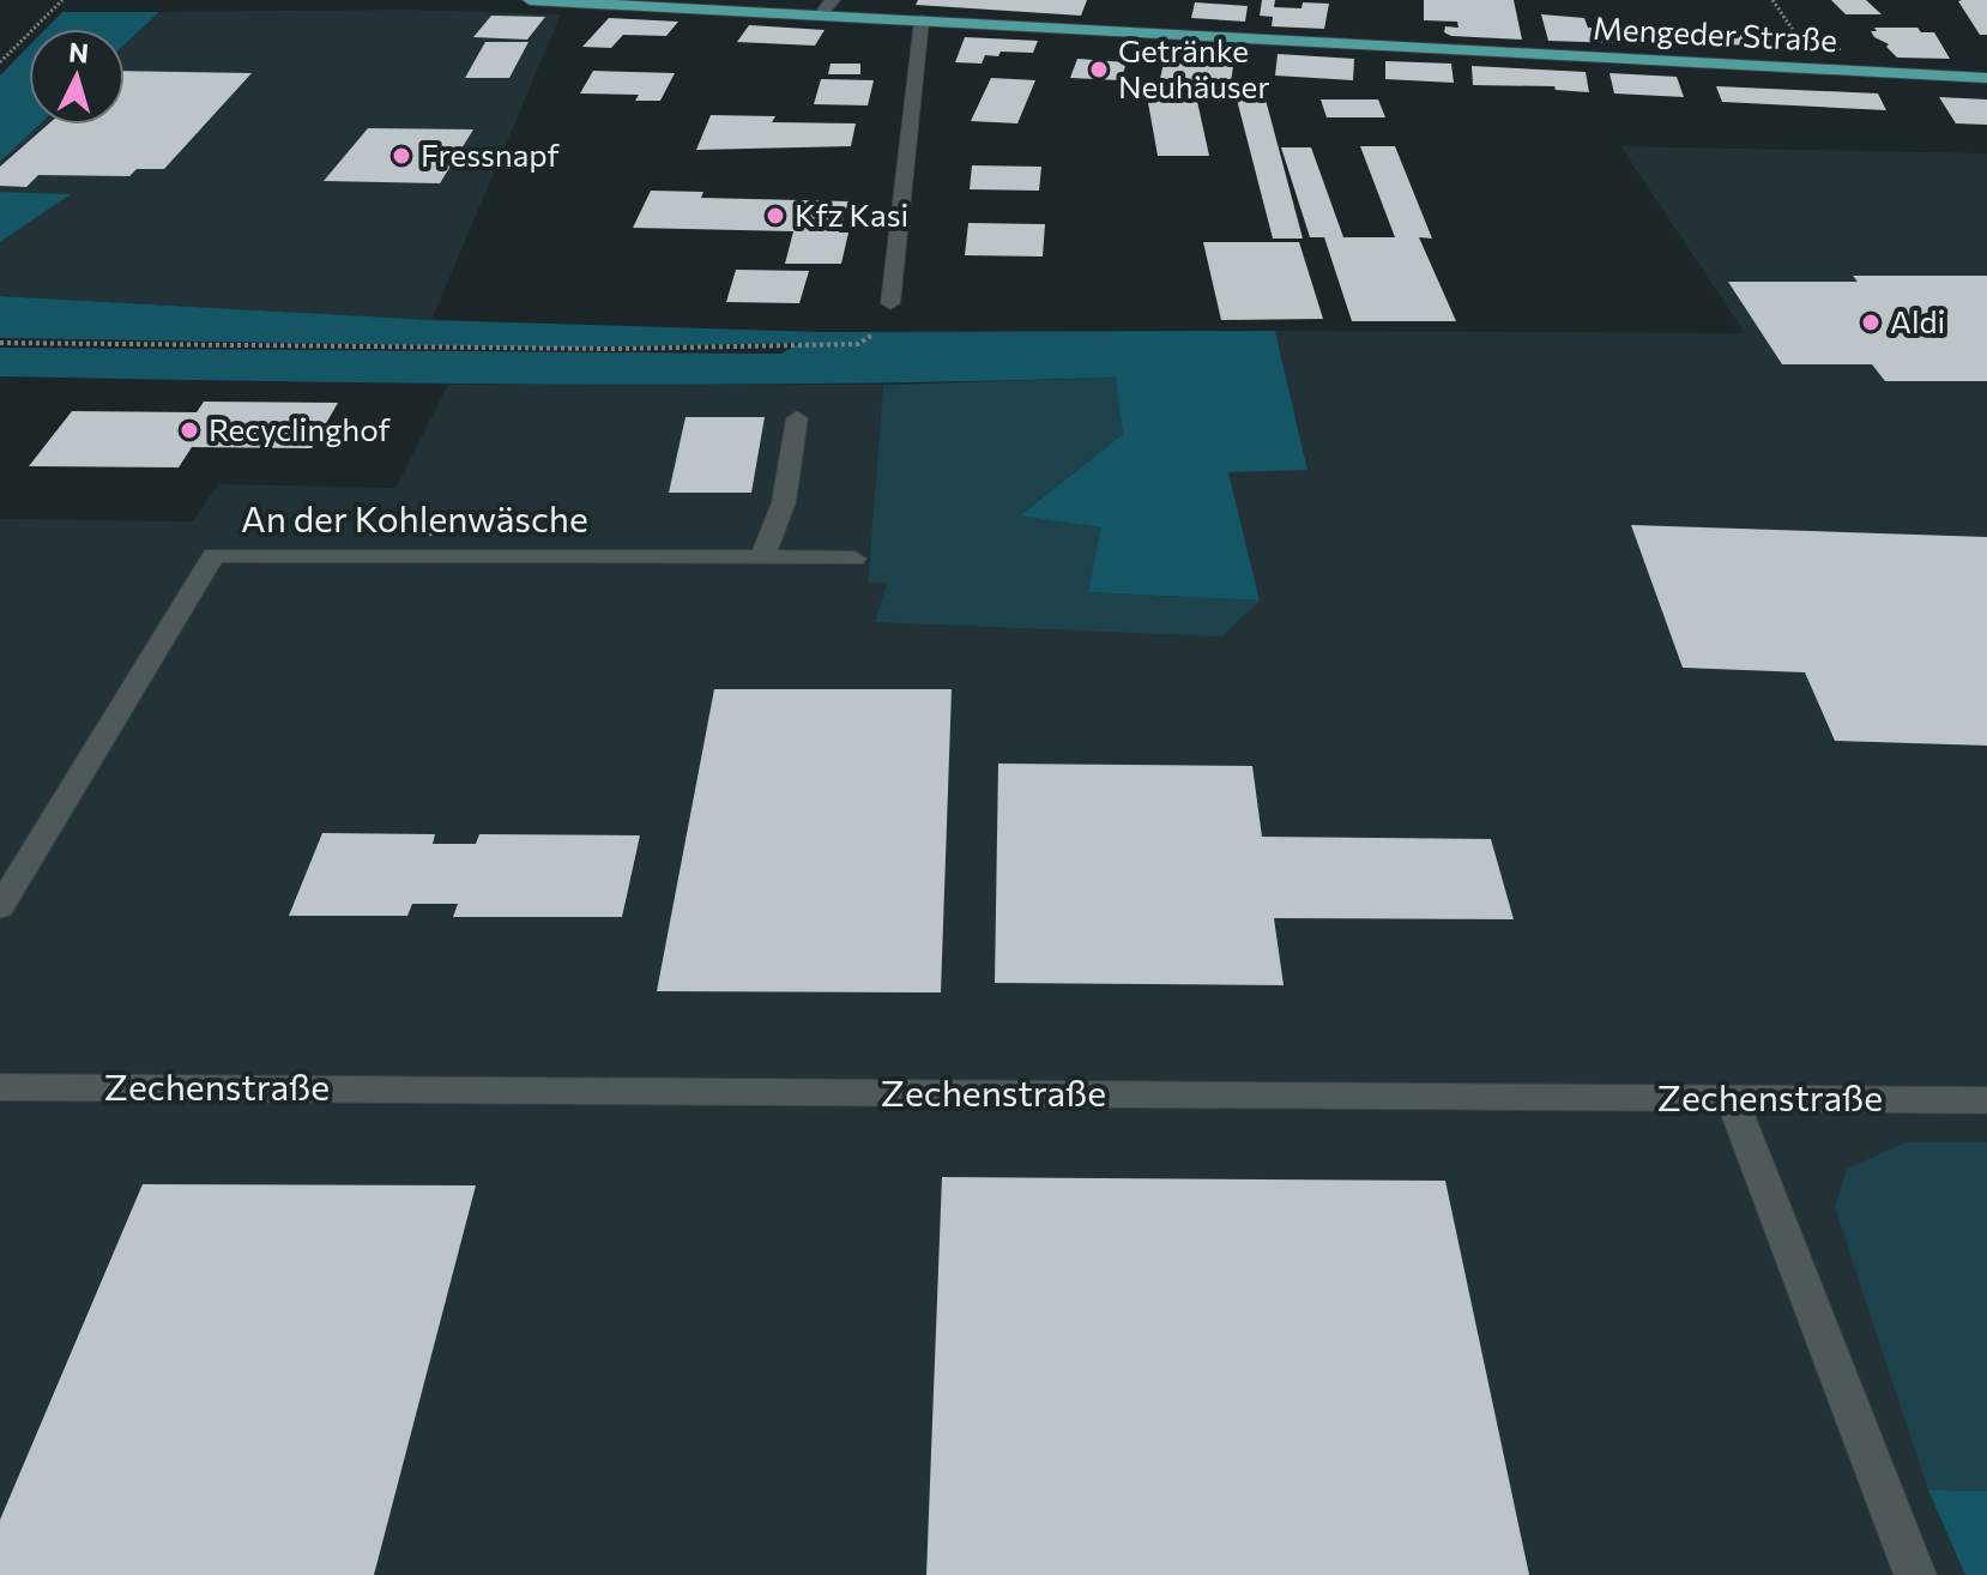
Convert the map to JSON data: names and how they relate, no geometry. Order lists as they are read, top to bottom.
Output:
{
  "streets": {
    "main road": ["Mengeder Straße"],
    "street": ["An der Kohlenwäsche", "Zechenstraße"]
  },
  "places": [
    "Getränke Neuhäuser",
    "Fressnapf",
    "Kfz Kasi",
    "Aldi",
    "Recyclinghof"
  ],
  "north": "top"
}
